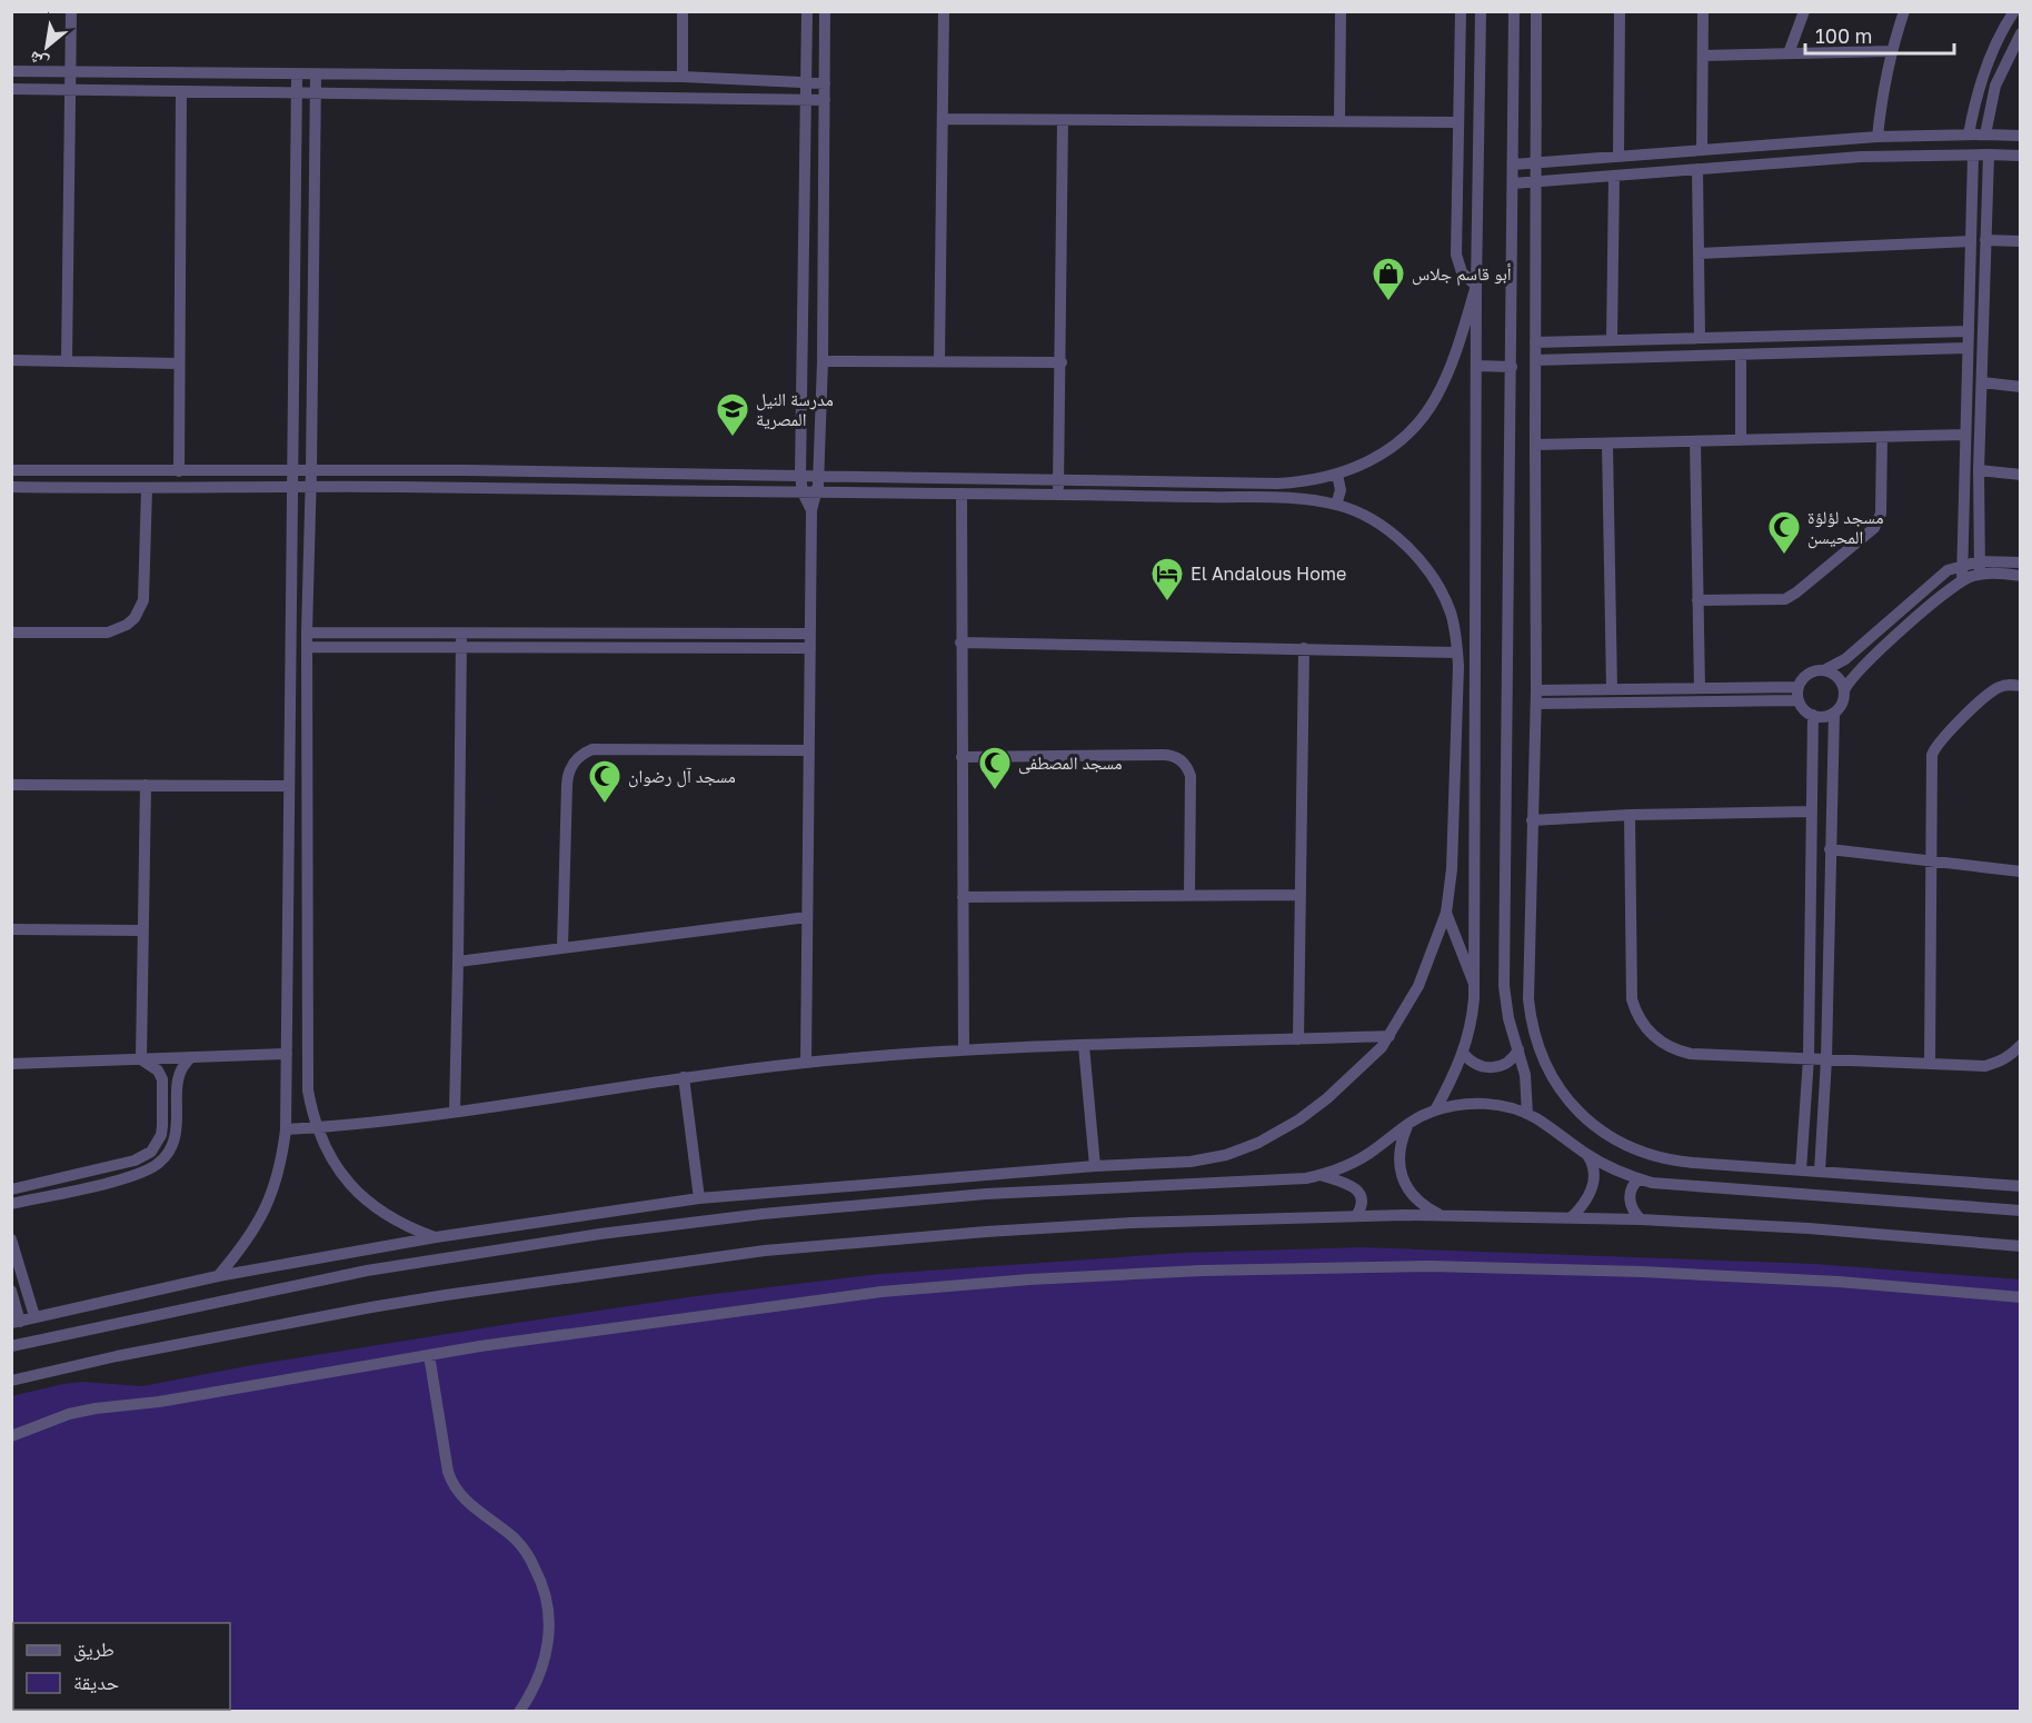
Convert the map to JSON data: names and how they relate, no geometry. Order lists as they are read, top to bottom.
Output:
{
  "places": {
    "shop": ["أبو قاسم جلاس"],
    "school or university": ["مدرسة النيل المصرية"],
    "mosque": ["مسجد لؤلؤة المحيسن", "مسجد المصطفى", "مسجد آل رضوان"],
    "hotel": ["El Andalous Home"]
  },
  "legend": ["طريق", "حديقة"],
  "scale_bar": "100 m",
  "north": "bottom left"
}
